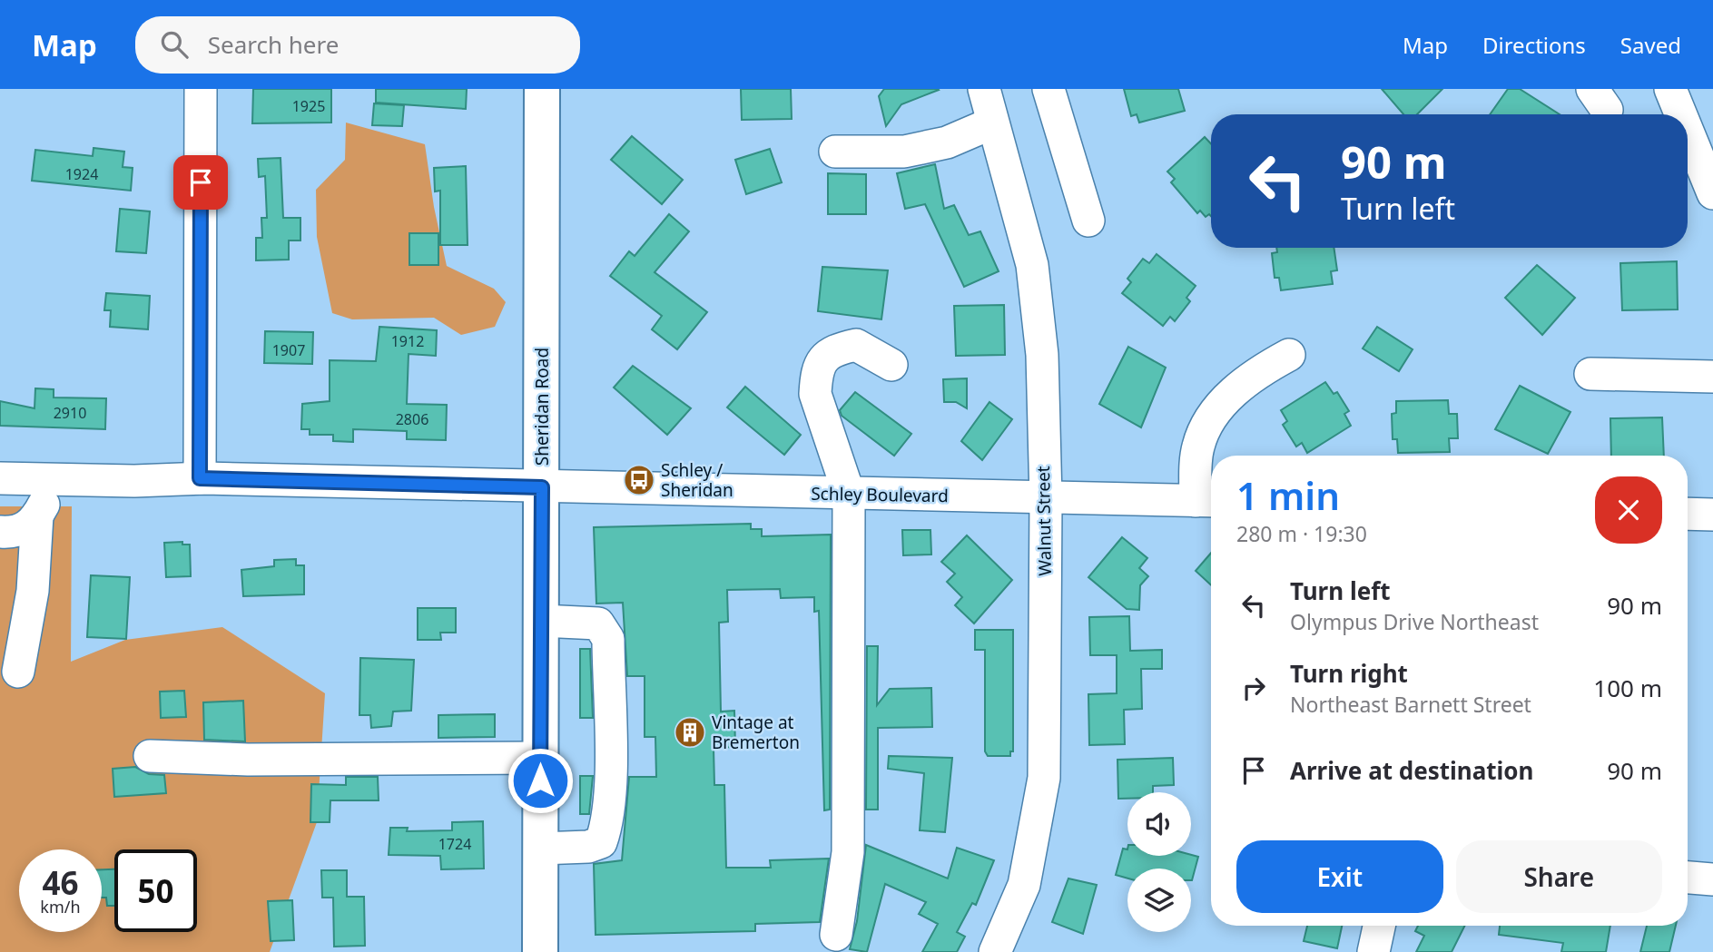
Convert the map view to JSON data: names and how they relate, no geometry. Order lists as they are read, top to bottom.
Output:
{
  "streets": {
    "main road": ["Sheridan Road"],
    "street": ["Schley Boulevard", "Walnut Street"]
  },
  "crossings": [
    ["Sheridan Road", "Schley Boulevard"],
    ["Schley Boulevard", "Walnut Street"]
  ],
  "places": {
    "bus stop": ["Schley / Sheridan"],
    "building": ["Vintage at Bremerton"]
  },
  "house_numbers": [
    "1925",
    "1924",
    "1912",
    "1907",
    "2910",
    "2806",
    "1724"
  ],
  "page": {
    "header": "Map",
    "search": "Search here",
    "nav": ["Map", "Directions", "Saved"],
    "turn": ["90 m", "Turn left"],
    "heading": ["1 min", "280 m · 19:30"],
    "list": [
      {
        "name": "Turn left",
        "note": "Olympus Drive Northeast",
        "value": "90 m"
      },
      {
        "name": "Turn right",
        "note": "Northeast Barnett Street",
        "value": "100 m"
      },
      {
        "name": "Arrive at destination",
        "value": "90 m"
      }
    ],
    "buttons": ["Exit", "Share"],
    "speed": "46 km/h",
    "limit": "50"
  }
}
